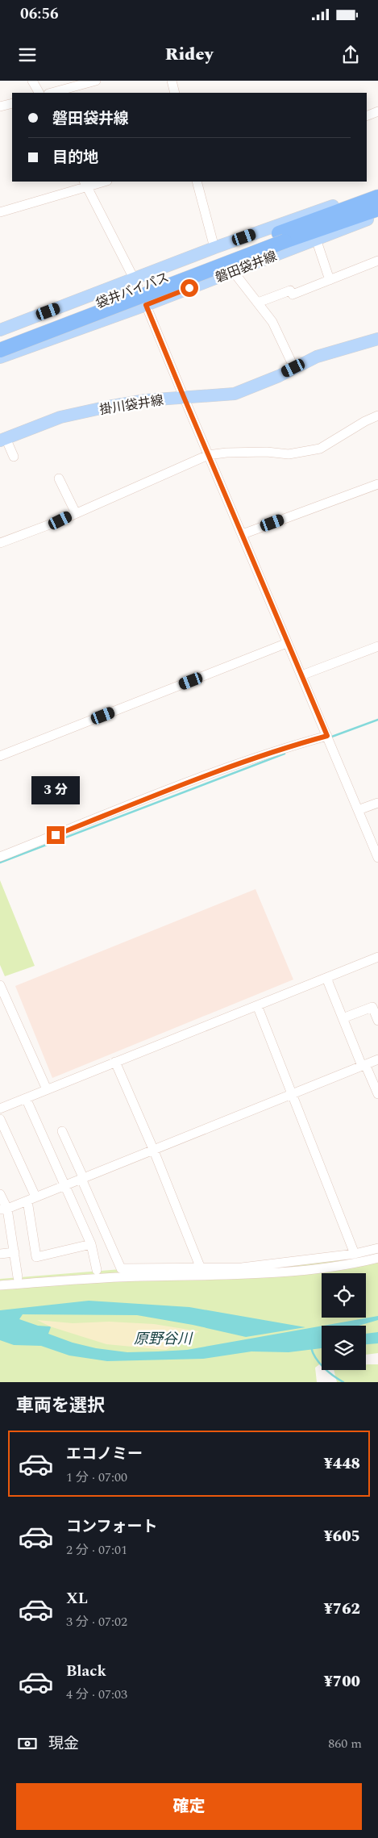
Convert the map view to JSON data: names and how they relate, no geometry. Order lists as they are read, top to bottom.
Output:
{
  "streets": {
    "highway": ["袋井バイパス"],
    "main road": ["磐田袋井線", "掛川袋井線"]
  },
  "water": ["原野谷川"],
  "page": {
    "status": "06:56",
    "header": "Ridey",
    "banner": ["磐田袋井線", "目的地"],
    "bubble": "3 分",
    "heading": "車両を選択",
    "list": [
      {
        "name": "エコノミー",
        "note": "1 分 · 07:00",
        "value": "¥448"
      },
      {
        "name": "コンフォート",
        "note": "2 分 · 07:01",
        "value": "¥605"
      },
      {
        "name": "XL",
        "note": "3 分 · 07:02",
        "value": "¥762"
      },
      {
        "name": "Black",
        "note": "4 分 · 07:03",
        "value": "¥700"
      }
    ],
    "pay": ["現金", "860 m"],
    "buttons": "確定"
  }
}
